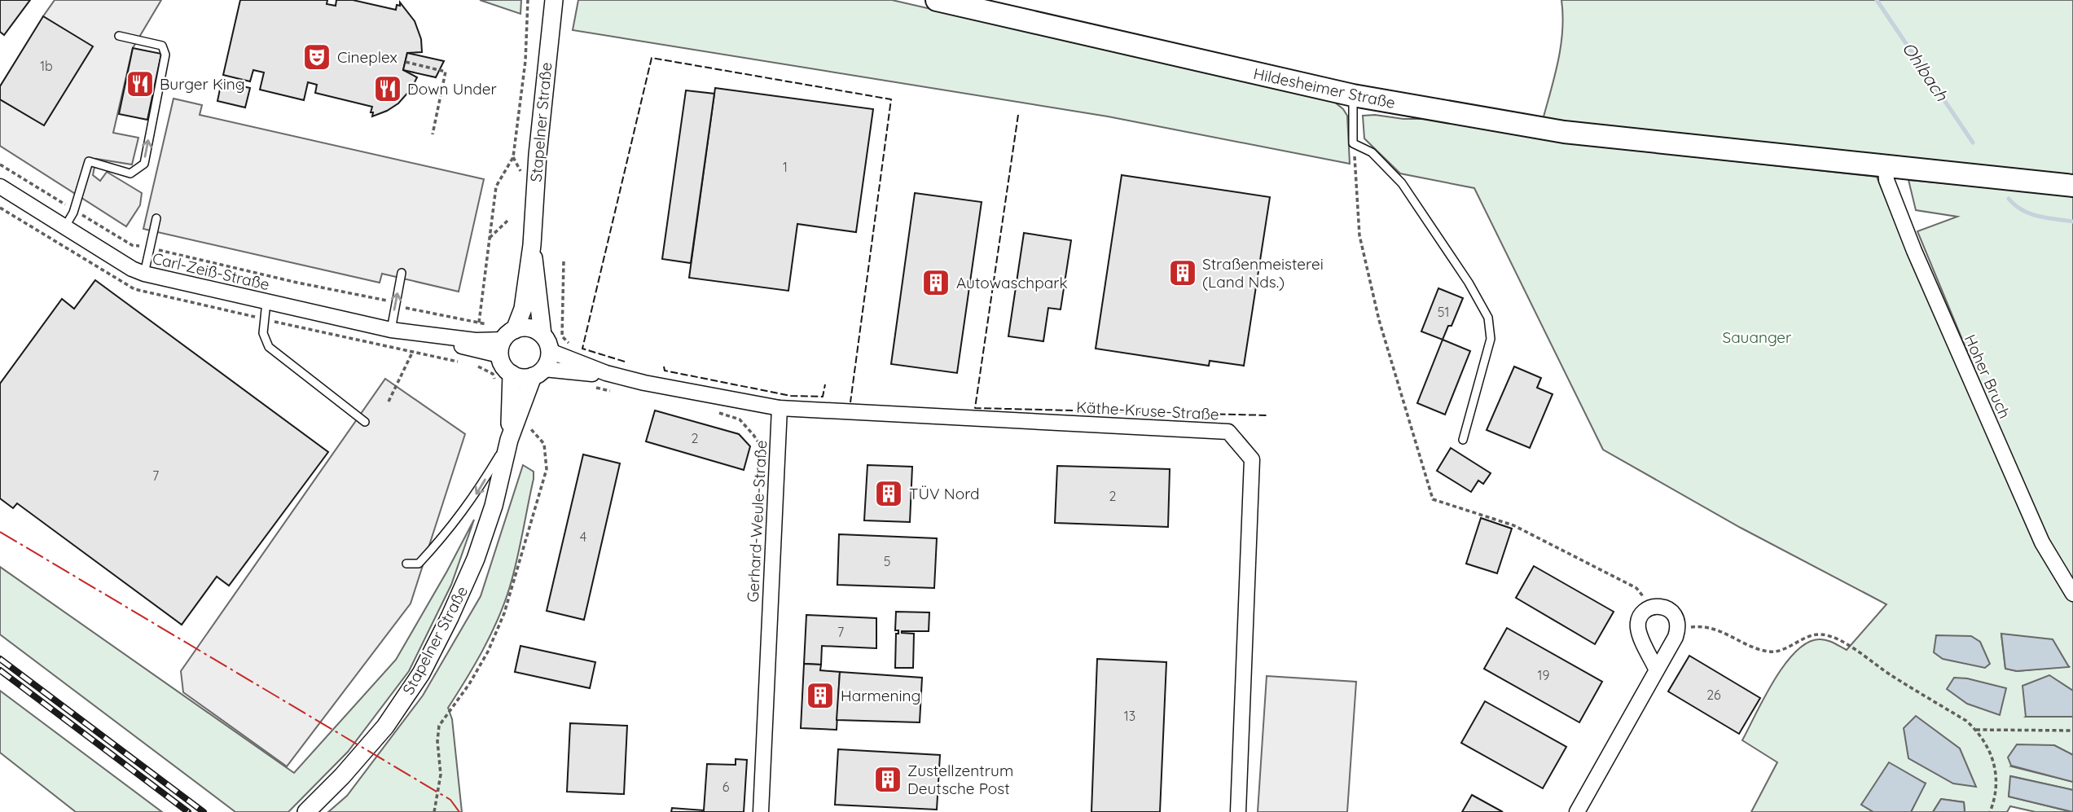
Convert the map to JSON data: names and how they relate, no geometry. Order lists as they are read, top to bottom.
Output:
{
  "streets": {
    "main road": ["Hildesheimer Straße"],
    "street": [
      "Stapelner Straße",
      "Carl-Zeiß-Straße",
      "Hoher Bruch",
      "Käthe-Kruse-Straße",
      "Gerhard-Weule-Straße"
    ]
  },
  "crossings": [
    ["Hildesheimer Straße", "Hoher Bruch"],
    ["Stapelner Straße", "Carl-Zeiß-Straße"],
    ["Käthe-Kruse-Straße", "Gerhard-Weule-Straße"]
  ],
  "water": ["Ohlbach"],
  "parks": ["Sauanger"],
  "places": {
    "theatre": ["Cineplex"],
    "restaurant": ["Burger King", "Down Under"],
    "building": [
      "Straßenmeisterei (Land Nds.)",
      "Autowaschpark",
      "TÜV Nord",
      "Harmening",
      "Zustellzentrum Deutsche Post"
    ]
  },
  "house_numbers": [
    "1b",
    "1",
    "51",
    "2",
    "7",
    "2",
    "4",
    "5",
    "7",
    "19",
    "26",
    "13",
    "6"
  ]
}
